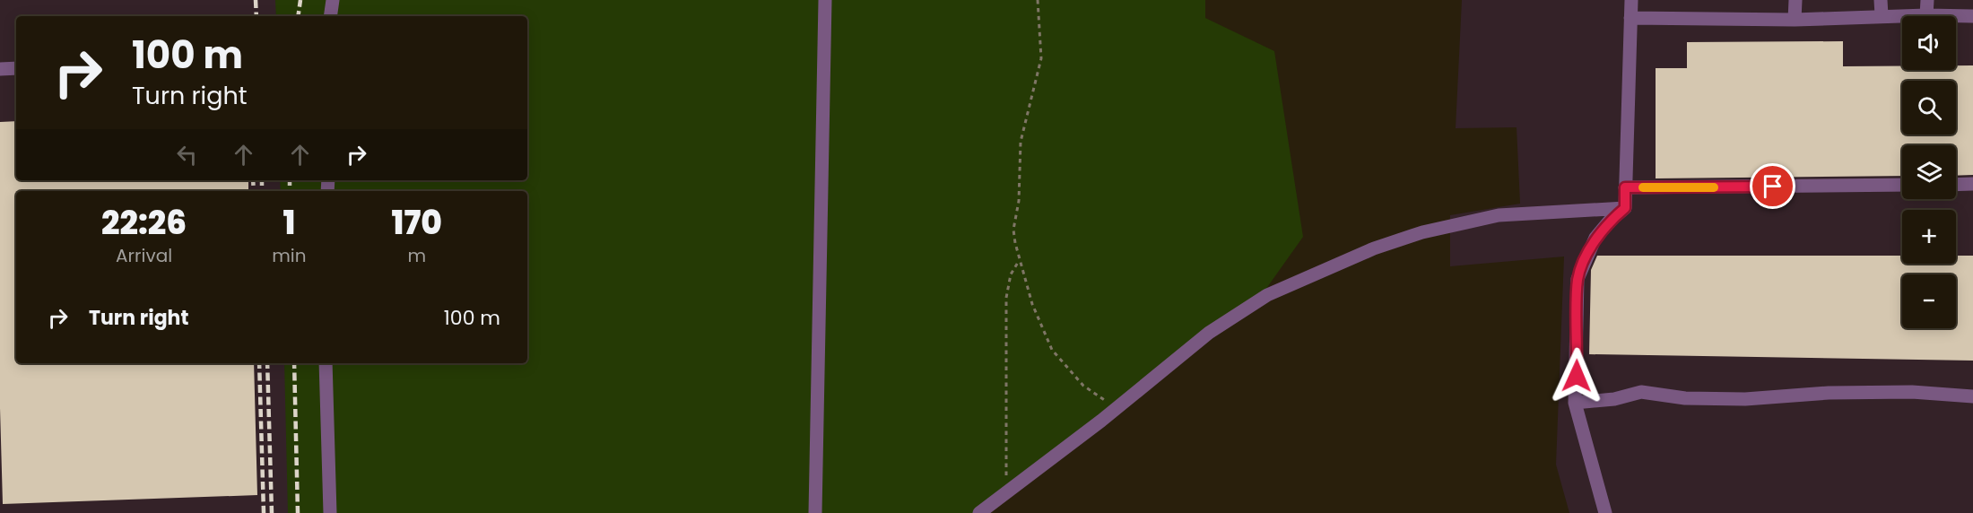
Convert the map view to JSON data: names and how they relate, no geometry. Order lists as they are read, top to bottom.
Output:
{
  "page": {
    "map_buttons": ["+", "−"],
    "turn": ["100 m", "Turn right"],
    "eta": [
      "22:26",
      "Arrival",
      "1",
      "min",
      "170",
      "m"
    ],
    "list": [
      {
        "name": "Turn right",
        "value": "100 m"
      }
    ]
  }
}
